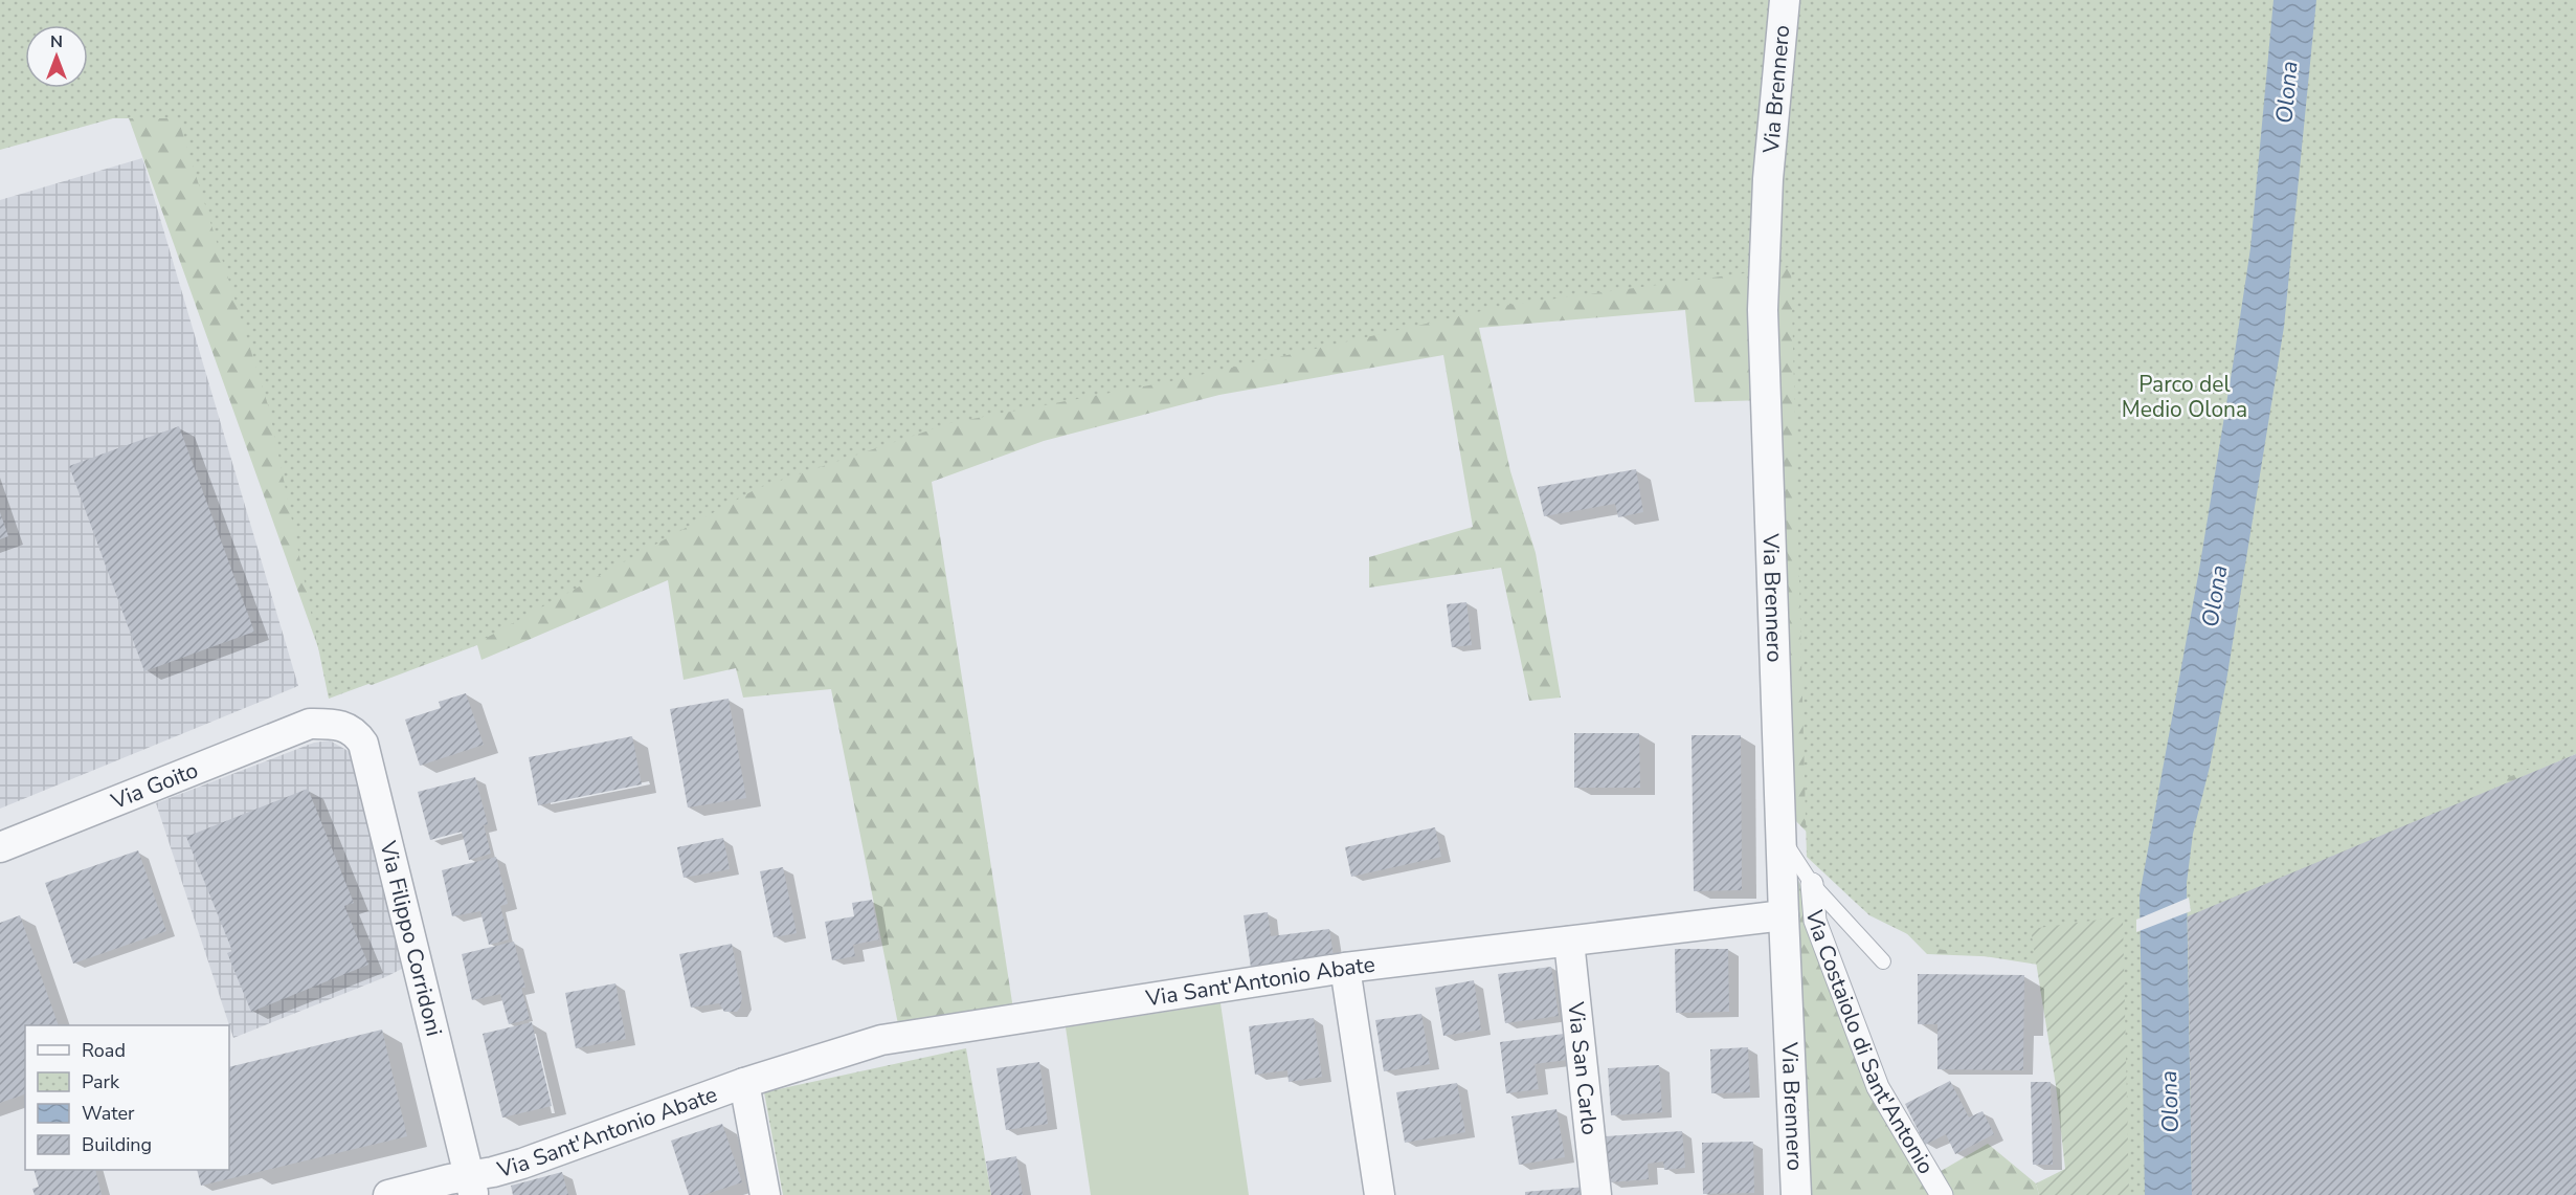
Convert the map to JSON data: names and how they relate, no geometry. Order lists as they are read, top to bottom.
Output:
{
  "streets": {
    "street": [
      "Via Brennero",
      "Via Goito",
      "Via Filippo Corridoni",
      "Via Sant'Antonio Abate",
      "Via Costaiolo di Sant'Antonio",
      "Via San Carlo"
    ]
  },
  "crossings": [
    ["Via Brennero", "Via Sant'Antonio Abate"],
    ["Via Brennero", "Via Costaiolo di Sant'Antonio"],
    ["Via Goito", "Via Filippo Corridoni"],
    ["Via Filippo Corridoni", "Via Sant'Antonio Abate"],
    ["Via Sant'Antonio Abate", "Via San Carlo"]
  ],
  "water": ["Olona"],
  "parks": ["Parco del Medio Olona"],
  "legend": [
    "Road",
    "Park",
    "Water",
    "Building"
  ],
  "north": "top"
}
